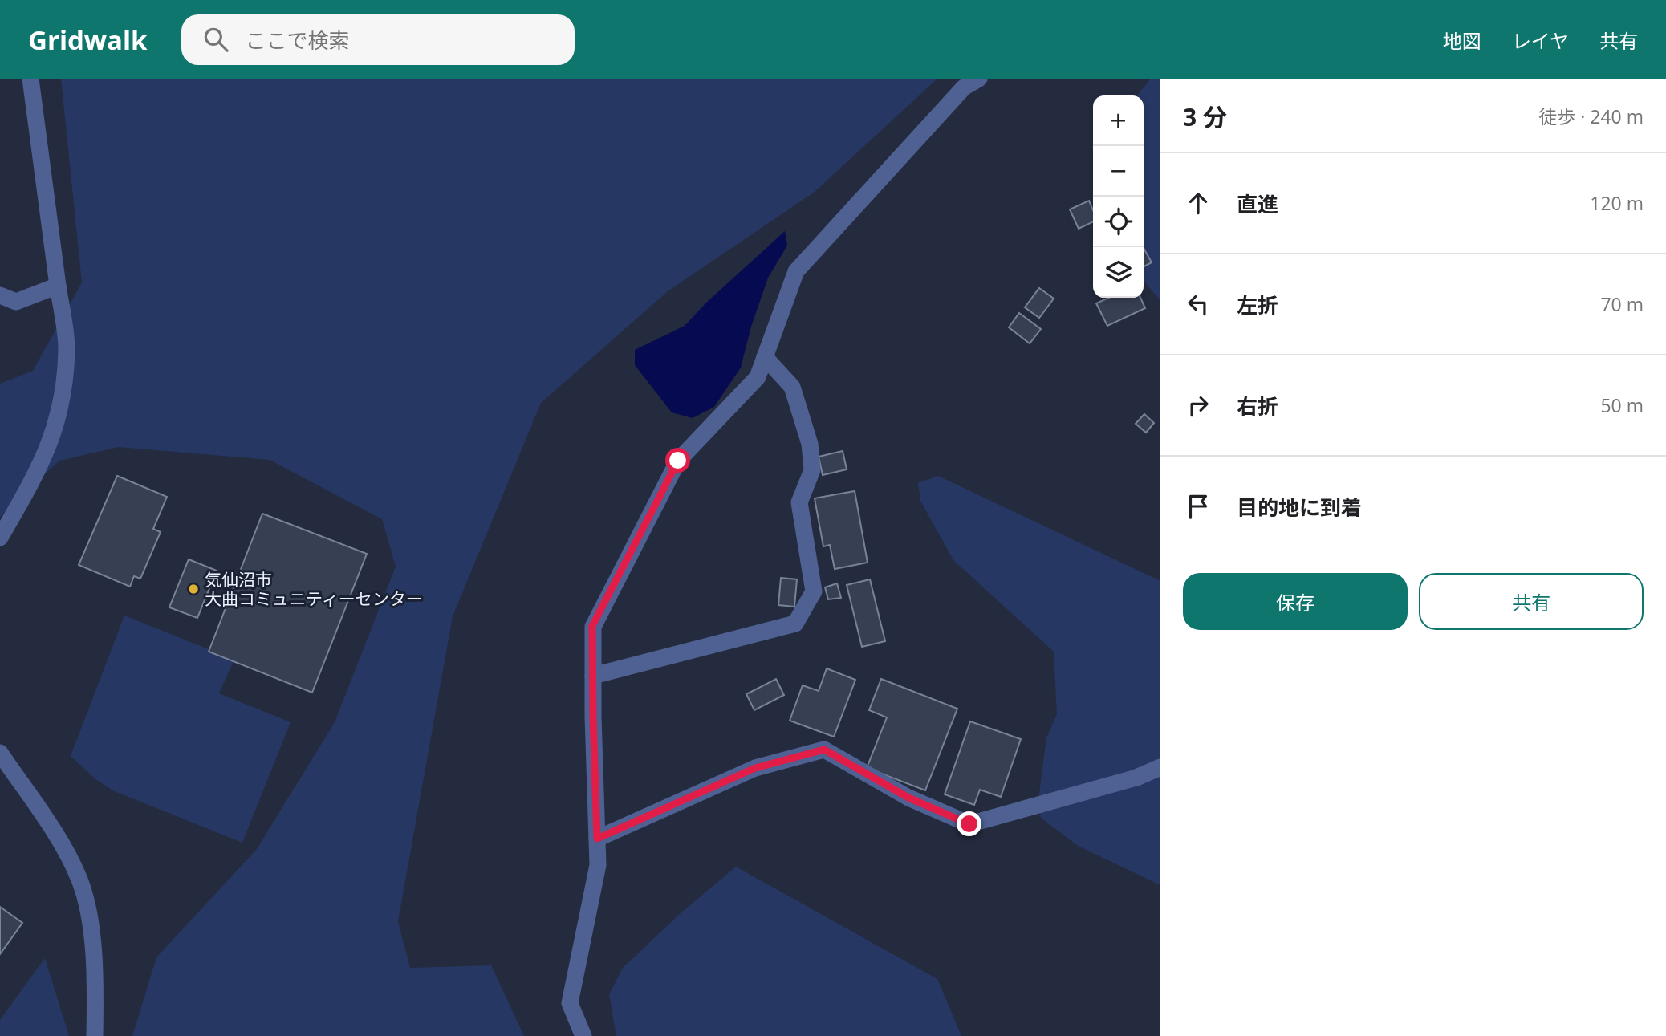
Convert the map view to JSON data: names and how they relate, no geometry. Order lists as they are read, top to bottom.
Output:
{
  "places": ["気仙沼市 大曲コミュニティーセンター"],
  "page": {
    "header": "Gridwalk",
    "search": "ここで検索",
    "nav": ["地図", "レイヤ", "共有"],
    "heading": ["3 分", "徒歩 · 240 m"],
    "map_buttons": ["+", "−"],
    "list": [
      ["直進", "120 m"],
      ["左折", "70 m"],
      ["右折", "50 m"],
      "目的地に到着"
    ],
    "buttons": ["保存", "共有"]
  }
}
